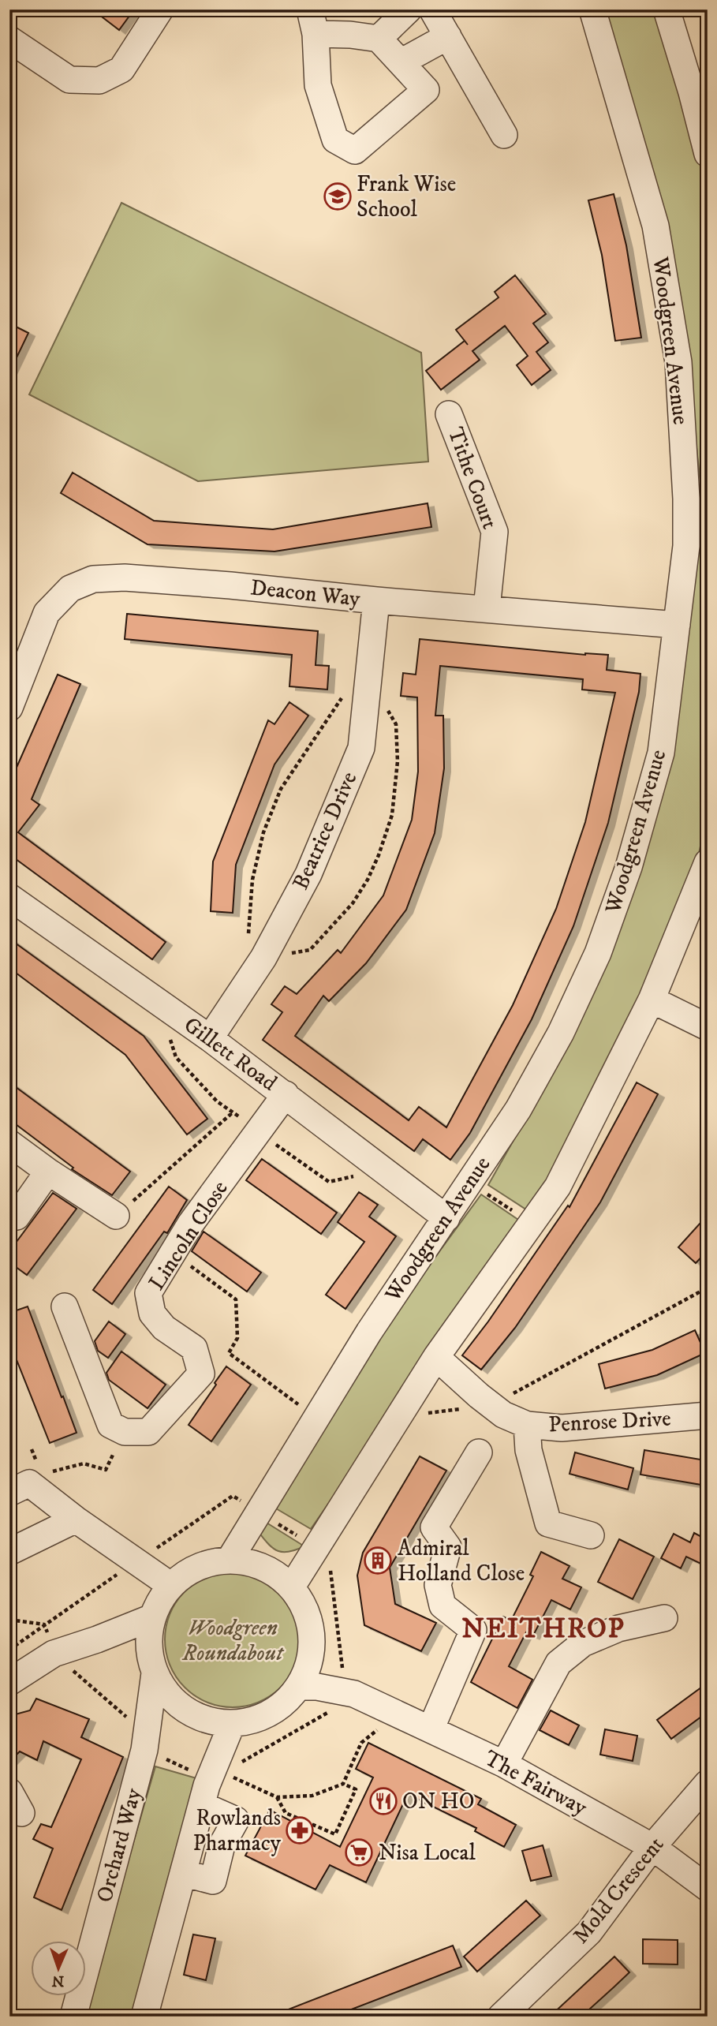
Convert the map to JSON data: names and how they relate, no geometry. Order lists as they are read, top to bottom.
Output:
{
  "streets": {
    "street": [
      "Woodgreen Avenue",
      "Tithe Court",
      "Deacon Way",
      "Beatrice Drive",
      "Gillett Road",
      "Lincoln Close",
      "Penrose Drive",
      "The Fairway",
      "Orchard Way",
      "Mold Crescent"
    ]
  },
  "crossings": [
    ["Woodgreen Avenue", "Deacon Way"],
    ["Woodgreen Avenue", "Gillett Road"],
    ["Woodgreen Avenue", "The Fairway"],
    ["Woodgreen Avenue", "Orchard Way"],
    ["Tithe Court", "Deacon Way"],
    ["Deacon Way", "Beatrice Drive"],
    ["Beatrice Drive", "Gillett Road"],
    ["Gillett Road", "Lincoln Close"],
    ["The Fairway", "Orchard Way"],
    ["The Fairway", "Mold Crescent"]
  ],
  "districts": ["NEITHROP"],
  "parks": ["Woodgreen Roundabout"],
  "places": {
    "school or university": ["Frank Wise School"],
    "building": ["Admiral Holland Close"],
    "restaurant": ["ON HO"],
    "pharmacy": ["Rowlands Pharmacy"],
    "supermarket": ["Nisa Local"]
  },
  "north": "bottom"
}
